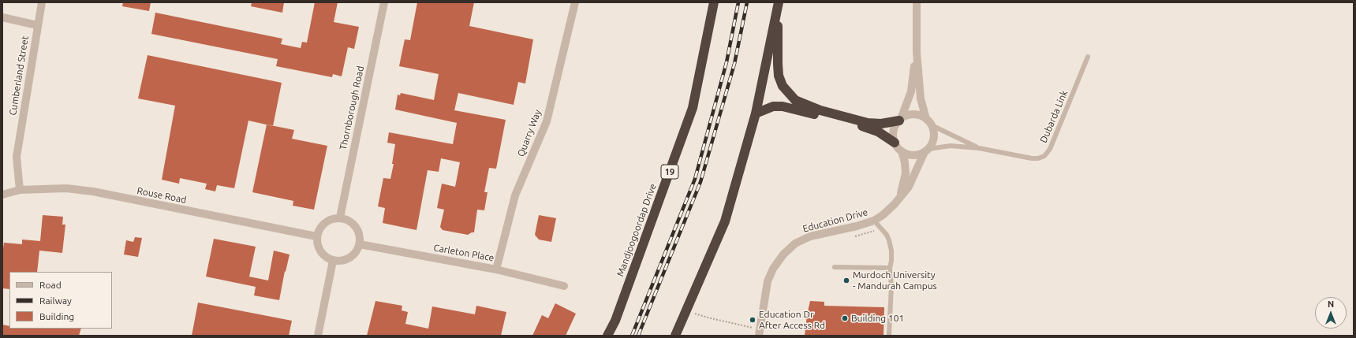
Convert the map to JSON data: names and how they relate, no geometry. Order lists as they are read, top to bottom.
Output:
{
  "streets": {
    "highway": ["19", "Mandjoogoordap Drive"],
    "street": [
      "Cumberland Street",
      "Thornborough Road",
      "Quarry Way",
      "Rouse Road",
      "Education Drive",
      "Carleton Place"
    ],
    "lane": ["Dubarda Link"]
  },
  "crossings": [
    ["Cumberland Street", "Rouse Road"],
    ["Thornborough Road", "Rouse Road"],
    ["Thornborough Road", "Carleton Place"],
    ["Dubarda Link", "Education Drive"],
    ["Quarry Way", "Carleton Place"],
    ["Rouse Road", "Carleton Place"]
  ],
  "places": ["Murdoch University - Mandurah Campus", "Building 101", "Education Dr After Access Rd"],
  "legend": ["Road", "Railway", "Building"],
  "north": "top"
}
